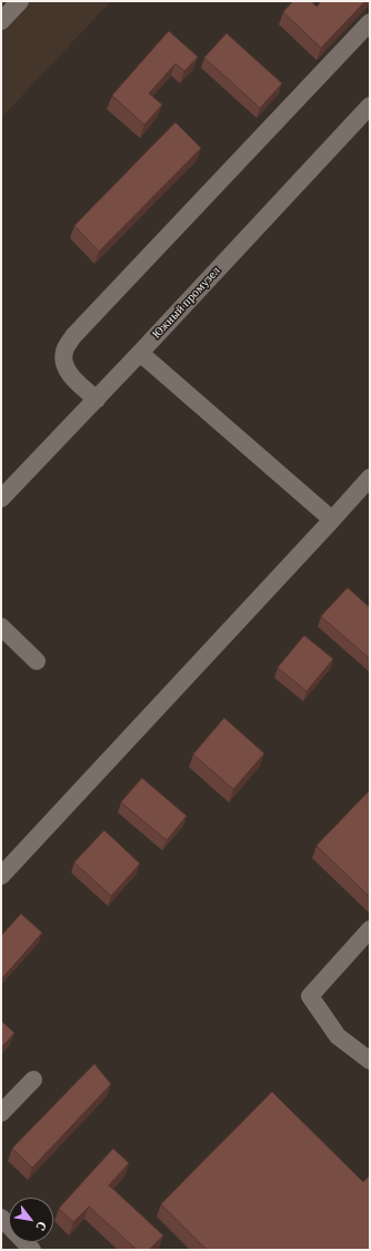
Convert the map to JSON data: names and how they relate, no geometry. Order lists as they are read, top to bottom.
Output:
{
  "streets": {
    "street": ["Южный промузел"]
  },
  "north": "bottom right"
}
